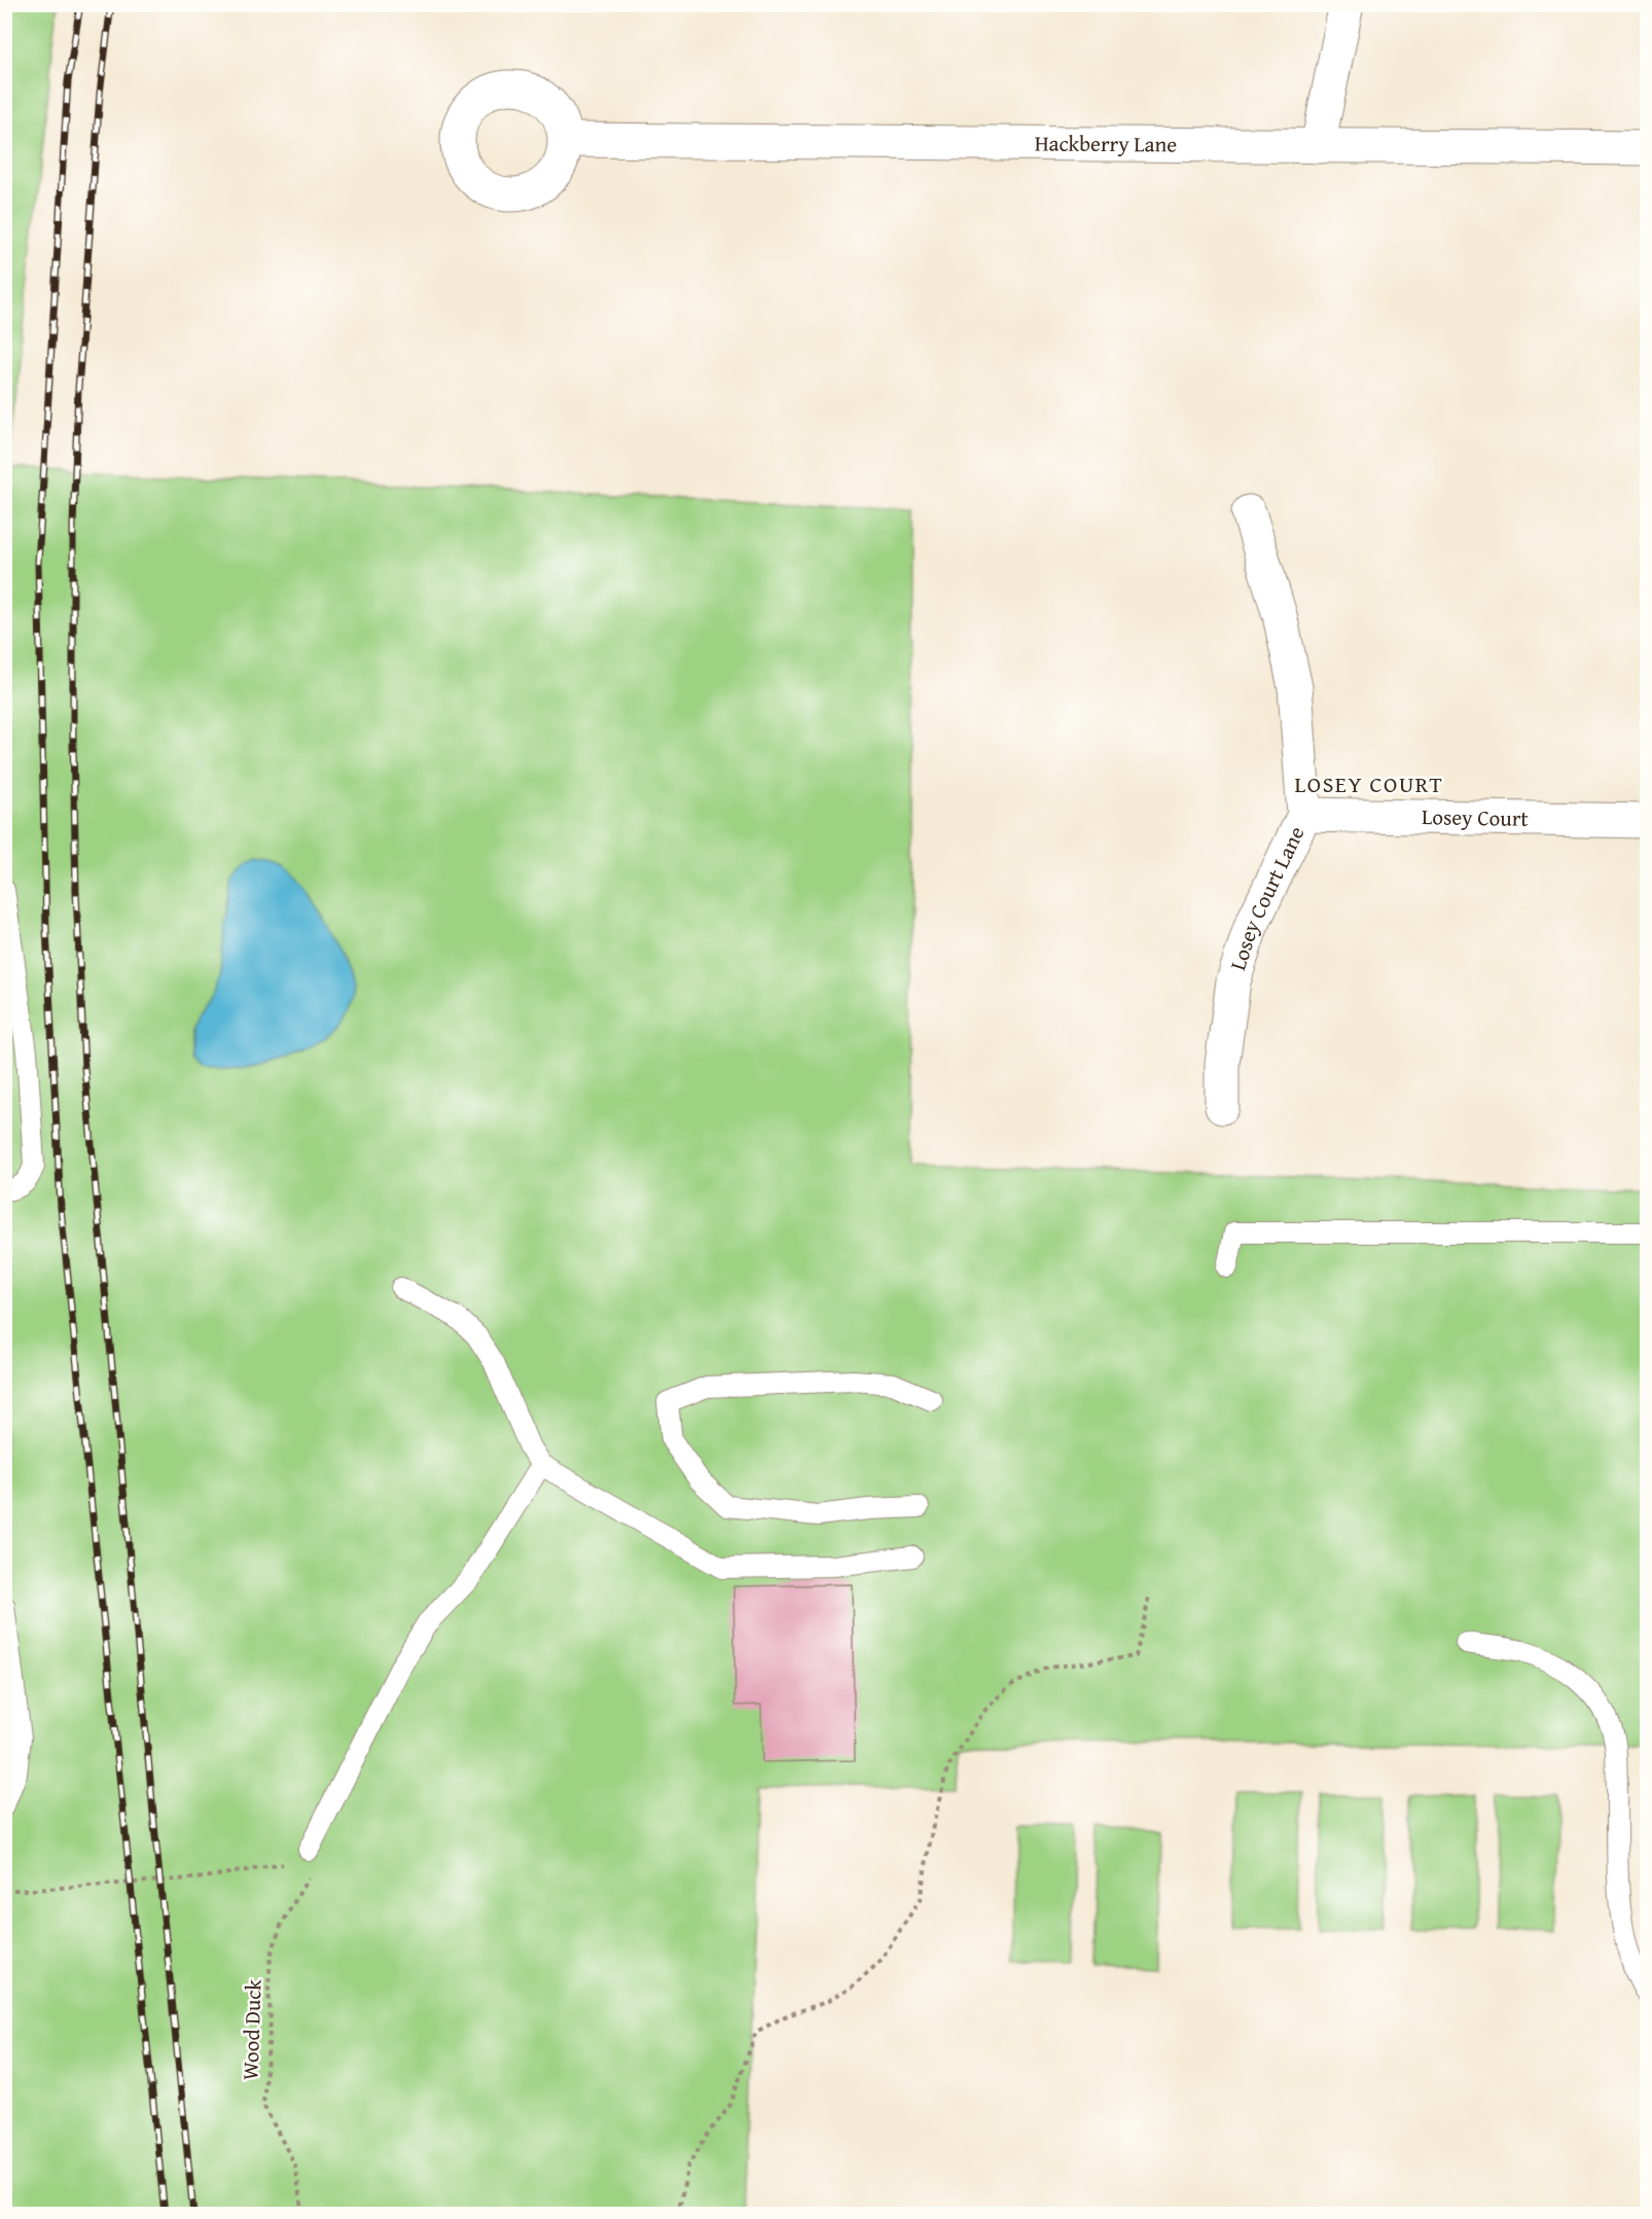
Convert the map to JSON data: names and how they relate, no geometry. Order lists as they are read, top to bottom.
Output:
{
  "streets": {
    "street": ["Hackberry Lane", "Losey Court", "Losey Court Lane"],
    "path": ["Wood Duck"]
  },
  "crossings": [
    ["Losey Court", "Losey Court Lane"]
  ],
  "districts": ["LOSEY COURT"]
}
